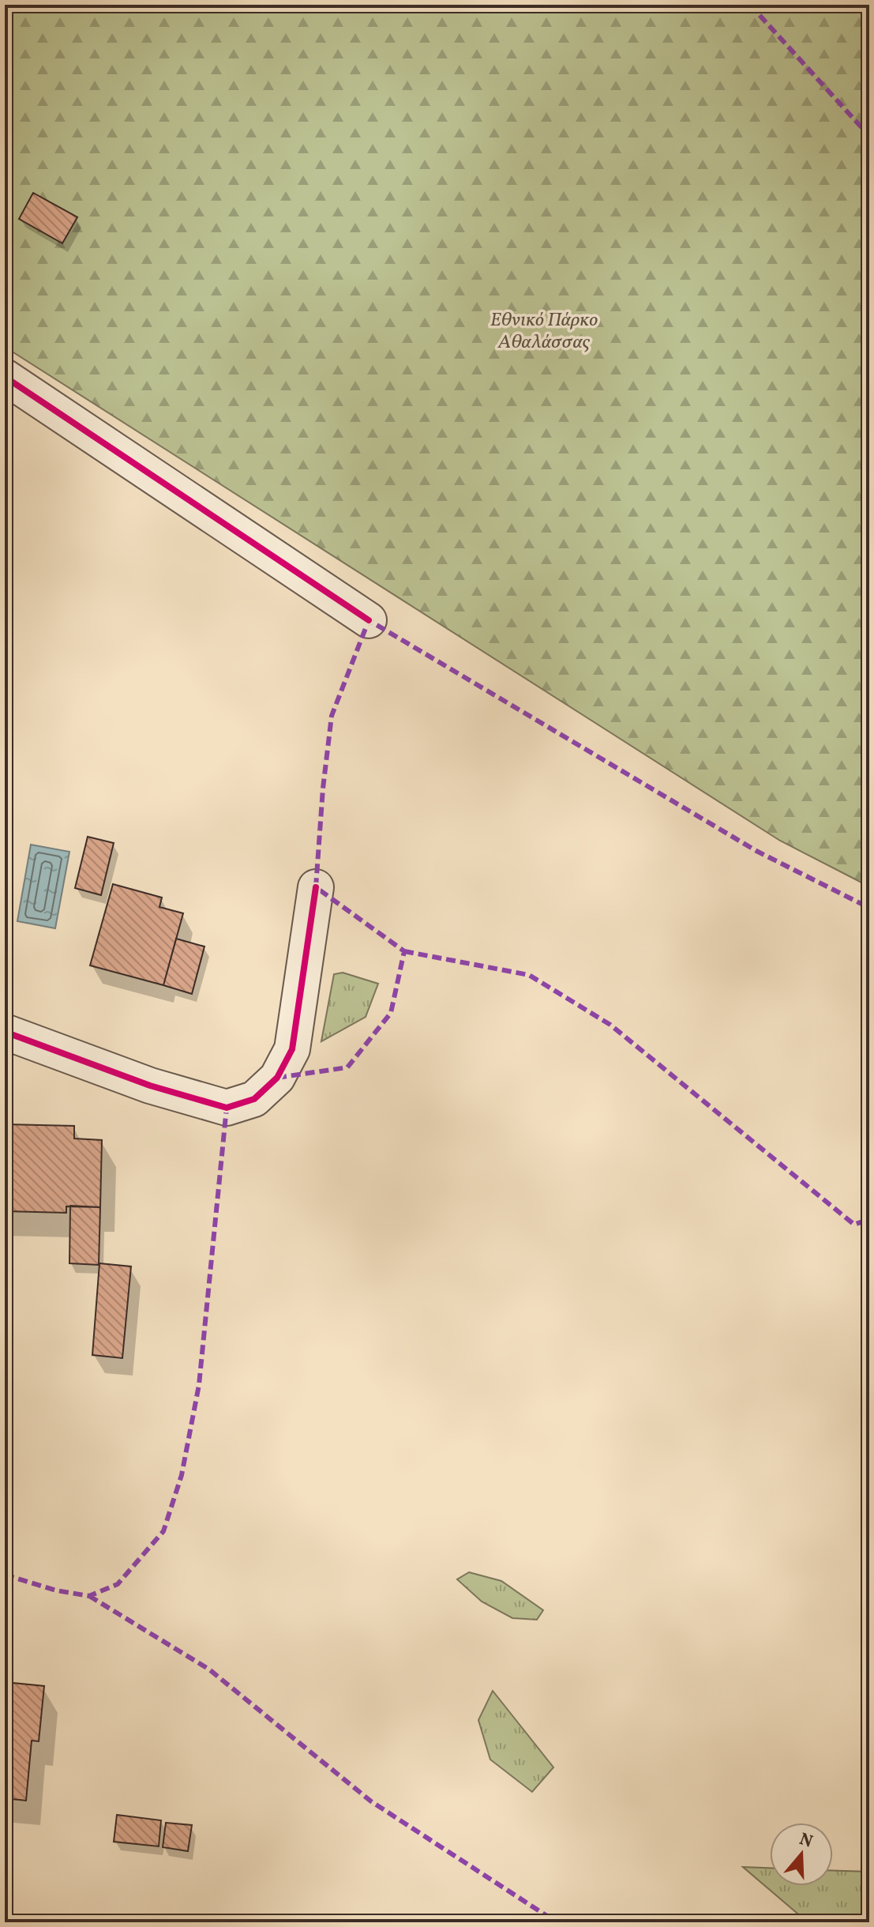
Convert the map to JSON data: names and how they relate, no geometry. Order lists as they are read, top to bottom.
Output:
{
  "parks": ["Εθνικό Πάρκο Αθαλάσσας"],
  "north": "top"
}
